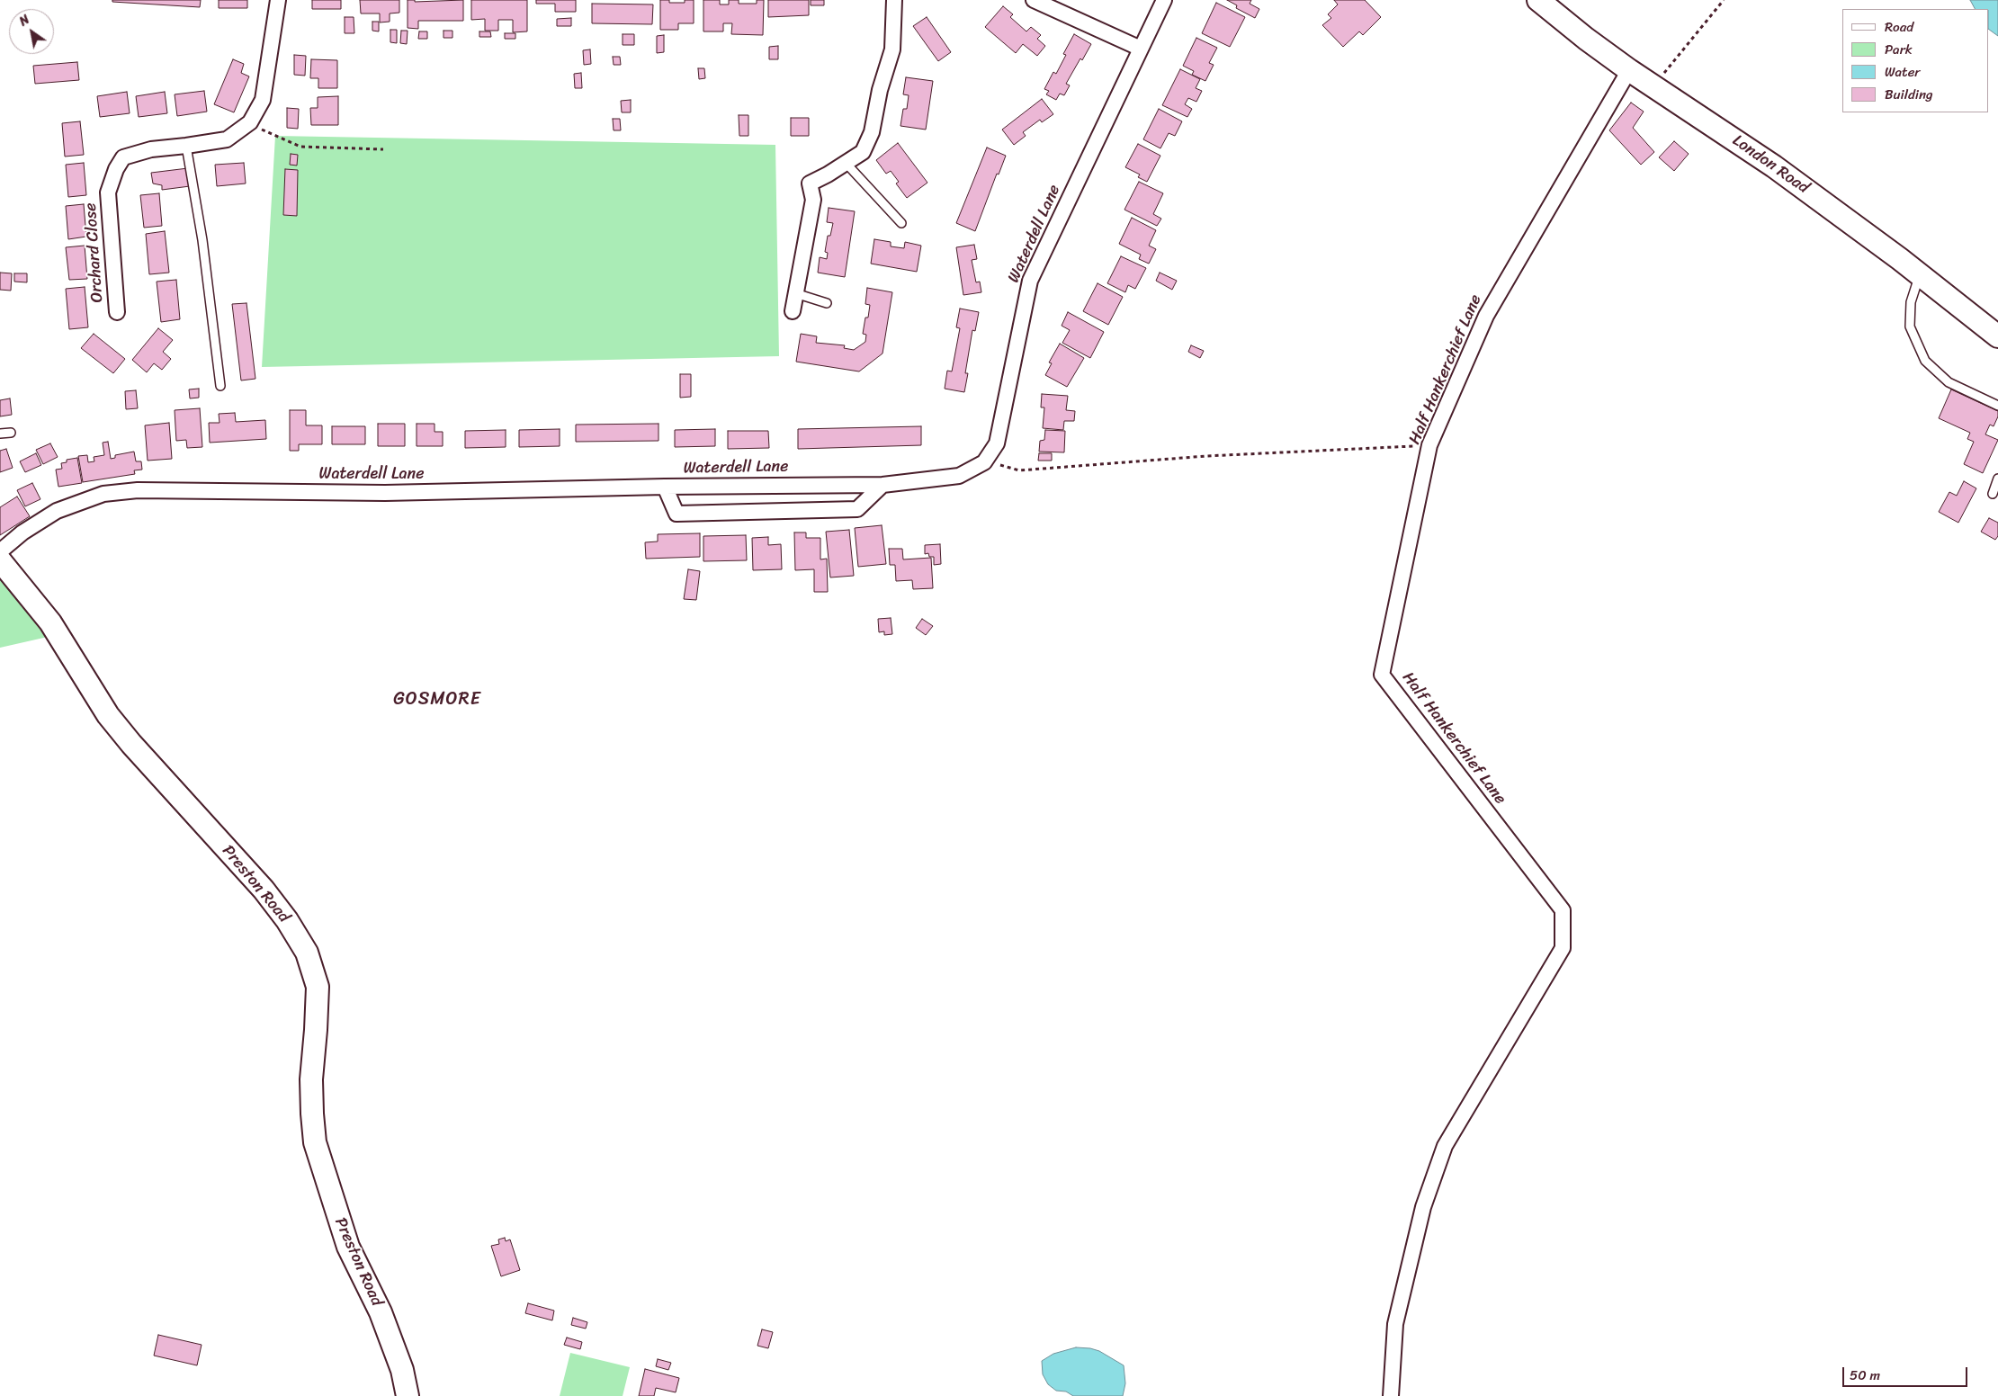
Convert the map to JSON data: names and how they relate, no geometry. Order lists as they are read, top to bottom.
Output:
{
  "streets": {
    "street": [
      "London Road",
      "Waterdell Lane",
      "Orchard Close",
      "Half Hankerchief Lane",
      "Preston Road"
    ]
  },
  "crossings": [
    ["London Road", "Half Hankerchief Lane"]
  ],
  "districts": ["GOSMORE"],
  "legend": [
    "Road",
    "Park",
    "Water",
    "Building"
  ],
  "scale_bar": "50 m",
  "north": "top left"
}
